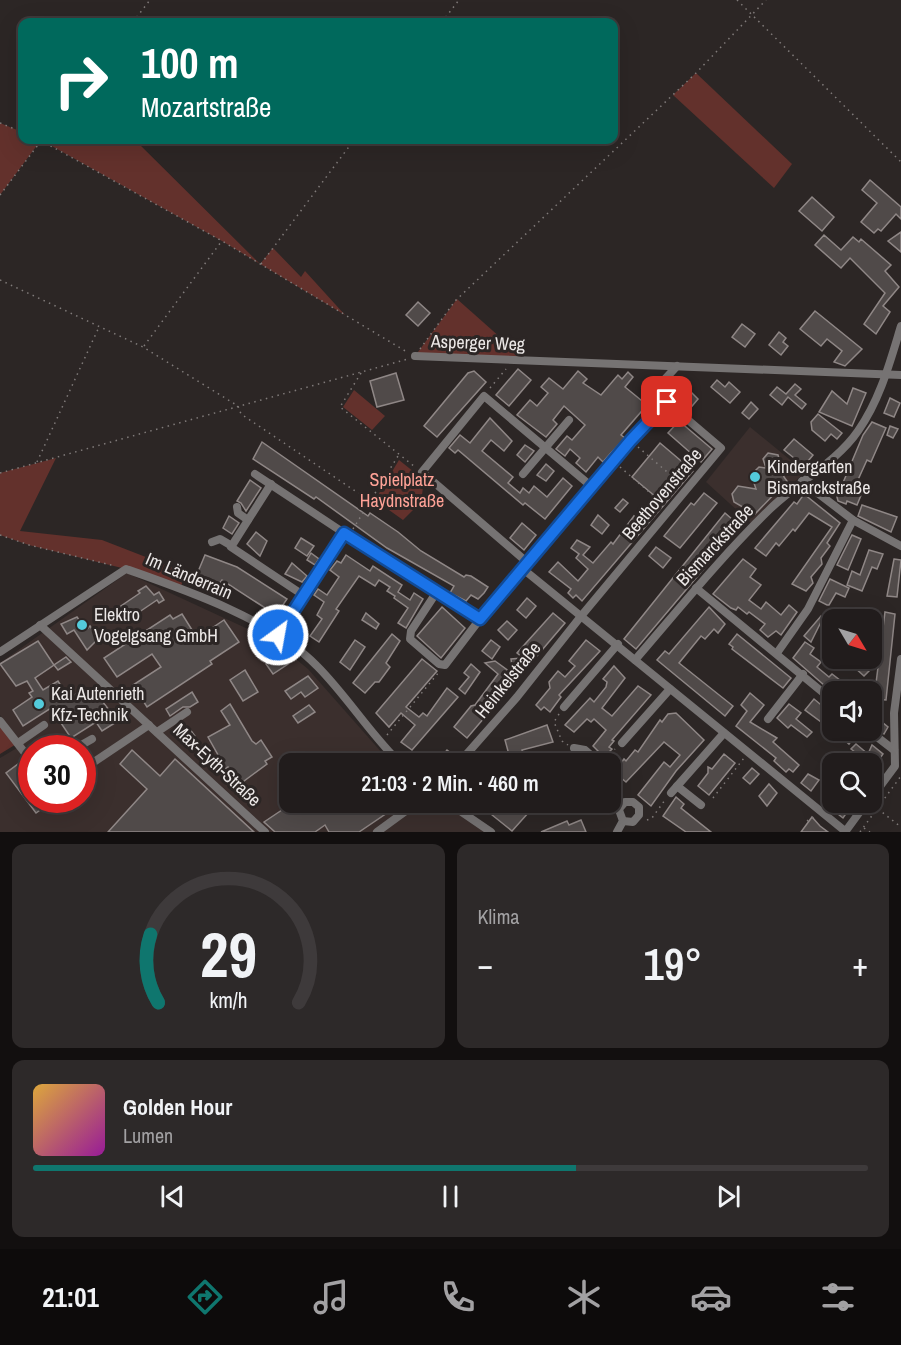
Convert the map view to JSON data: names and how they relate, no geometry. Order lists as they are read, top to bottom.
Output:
{
  "streets": {
    "street": [
      "Asperger Weg",
      "Beethovenstraße",
      "Bismarckstraße",
      "Im Länderrain",
      "Heinkelstraße",
      "Max-Eyth-Straße"
    ]
  },
  "crossings": [
    ["Asperger Weg", "Bismarckstraße"],
    ["Beethovenstraße", "Heinkelstraße"],
    ["Im Länderrain", "Max-Eyth-Straße"]
  ],
  "parks": ["Spielplatz Haydnstraße"],
  "places": ["Kindergarten Bismarckstraße", "Elektro Vogelgsang GmbH", "Kai Autenrieth Kfz-Technik"],
  "north": "bottom right",
  "page": {
    "turn": ["100 m", "Mozartstraße"],
    "limit": "30",
    "trip": "21:03 · 2 Min. · 460 m",
    "tile": "Klima",
    "heat": ["−", "19°", "+"],
    "song": ["Golden Hour", "Lumen"],
    "tabs": "21:01",
    "gauge": ["29", "km/h"]
  }
}
